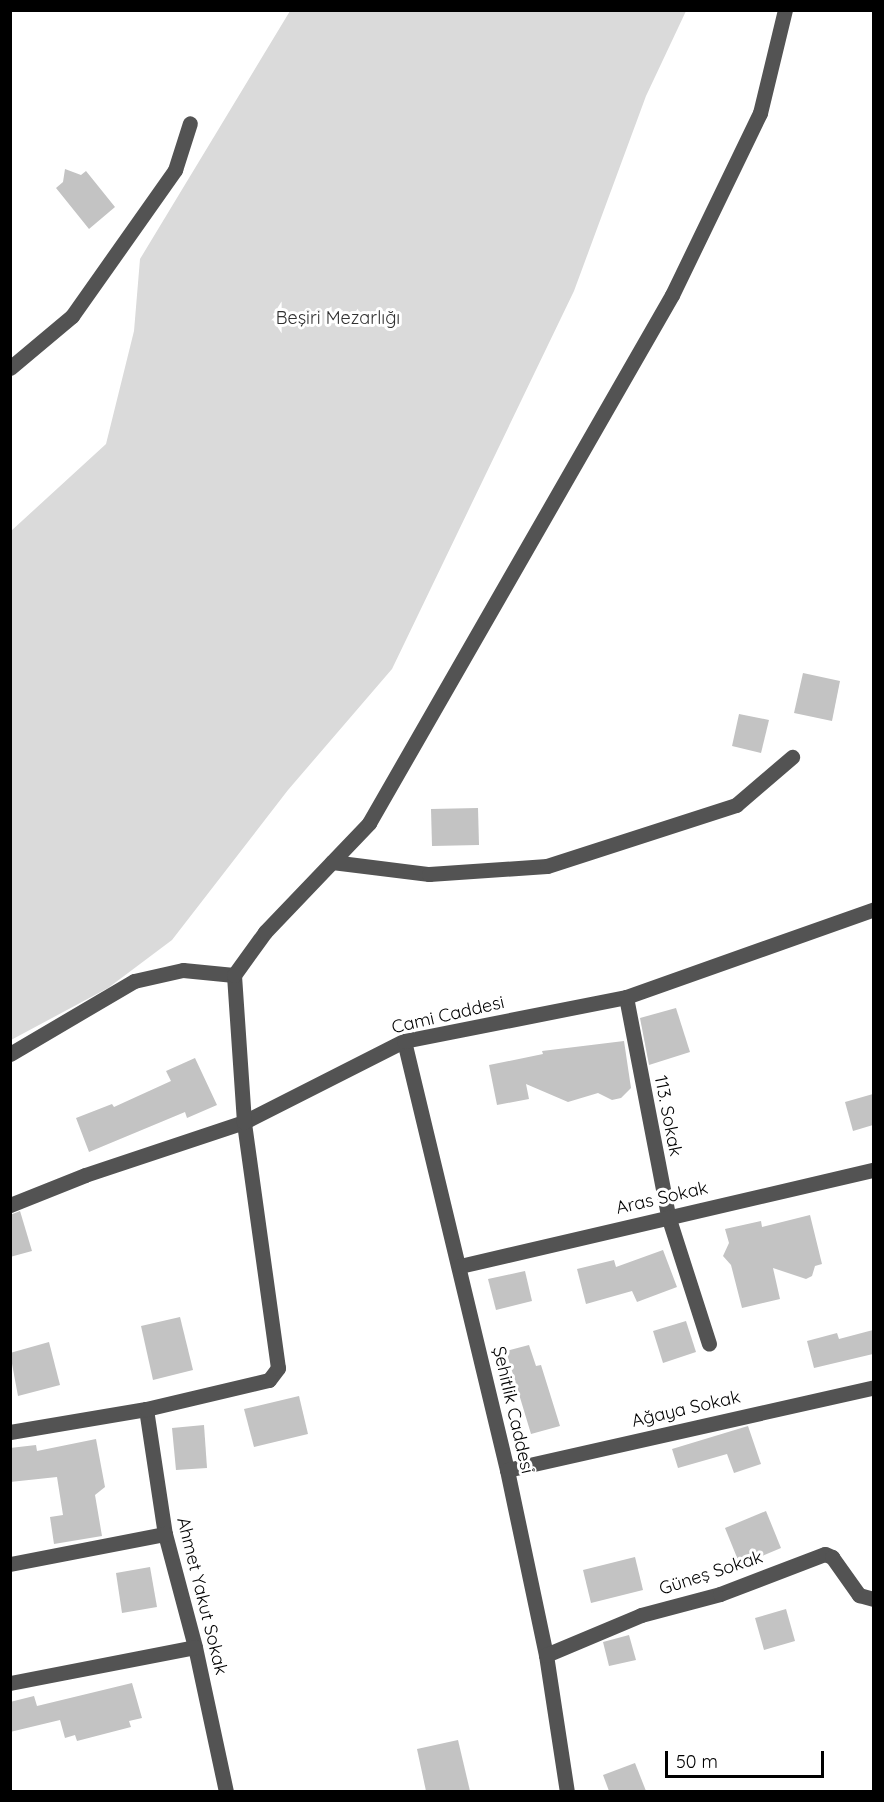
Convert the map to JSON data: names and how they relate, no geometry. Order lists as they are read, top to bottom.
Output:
{
  "streets": {
    "street": [
      "Cami Caddesi",
      "113. Sokak",
      "Aras Sokak",
      "Ağaya Sokak",
      "Şehitlik Caddesi",
      "Güneş Sokak",
      "Ahmet Yakut Sokak"
    ]
  },
  "crossings": [
    ["Cami Caddesi", "113. Sokak"],
    ["Cami Caddesi", "Şehitlik Caddesi"],
    ["113. Sokak", "Aras Sokak"],
    ["Aras Sokak", "Şehitlik Caddesi"],
    ["Ağaya Sokak", "Şehitlik Caddesi"],
    ["Şehitlik Caddesi", "Güneş Sokak"]
  ],
  "parks": ["Beşiri Mezarlığı"],
  "scale_bar": "50 m"
}
